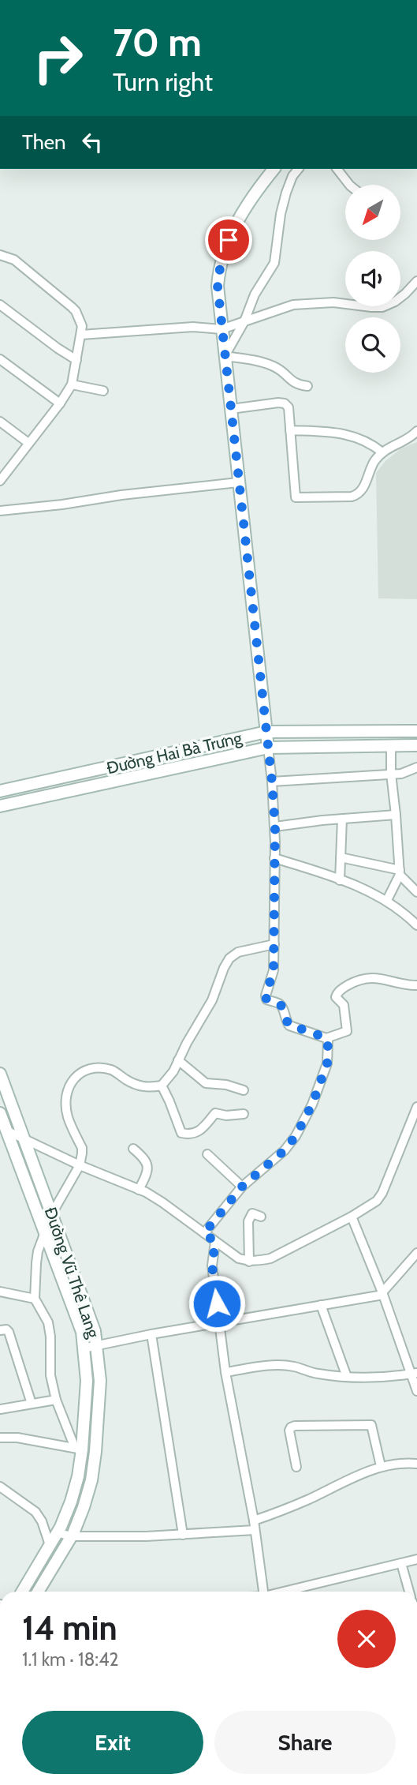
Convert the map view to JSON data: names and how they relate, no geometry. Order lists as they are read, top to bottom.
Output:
{
  "streets": {
    "street": ["Đường Hai Bà Trưng", "Đường Vũ Thê Lang"]
  },
  "north": "bottom left",
  "page": {
    "turn": ["70 m", "Turn right"],
    "then": "Then",
    "heading": ["14 min", "1.1 km · 18:42"],
    "buttons": ["Exit", "Share"]
  }
}
